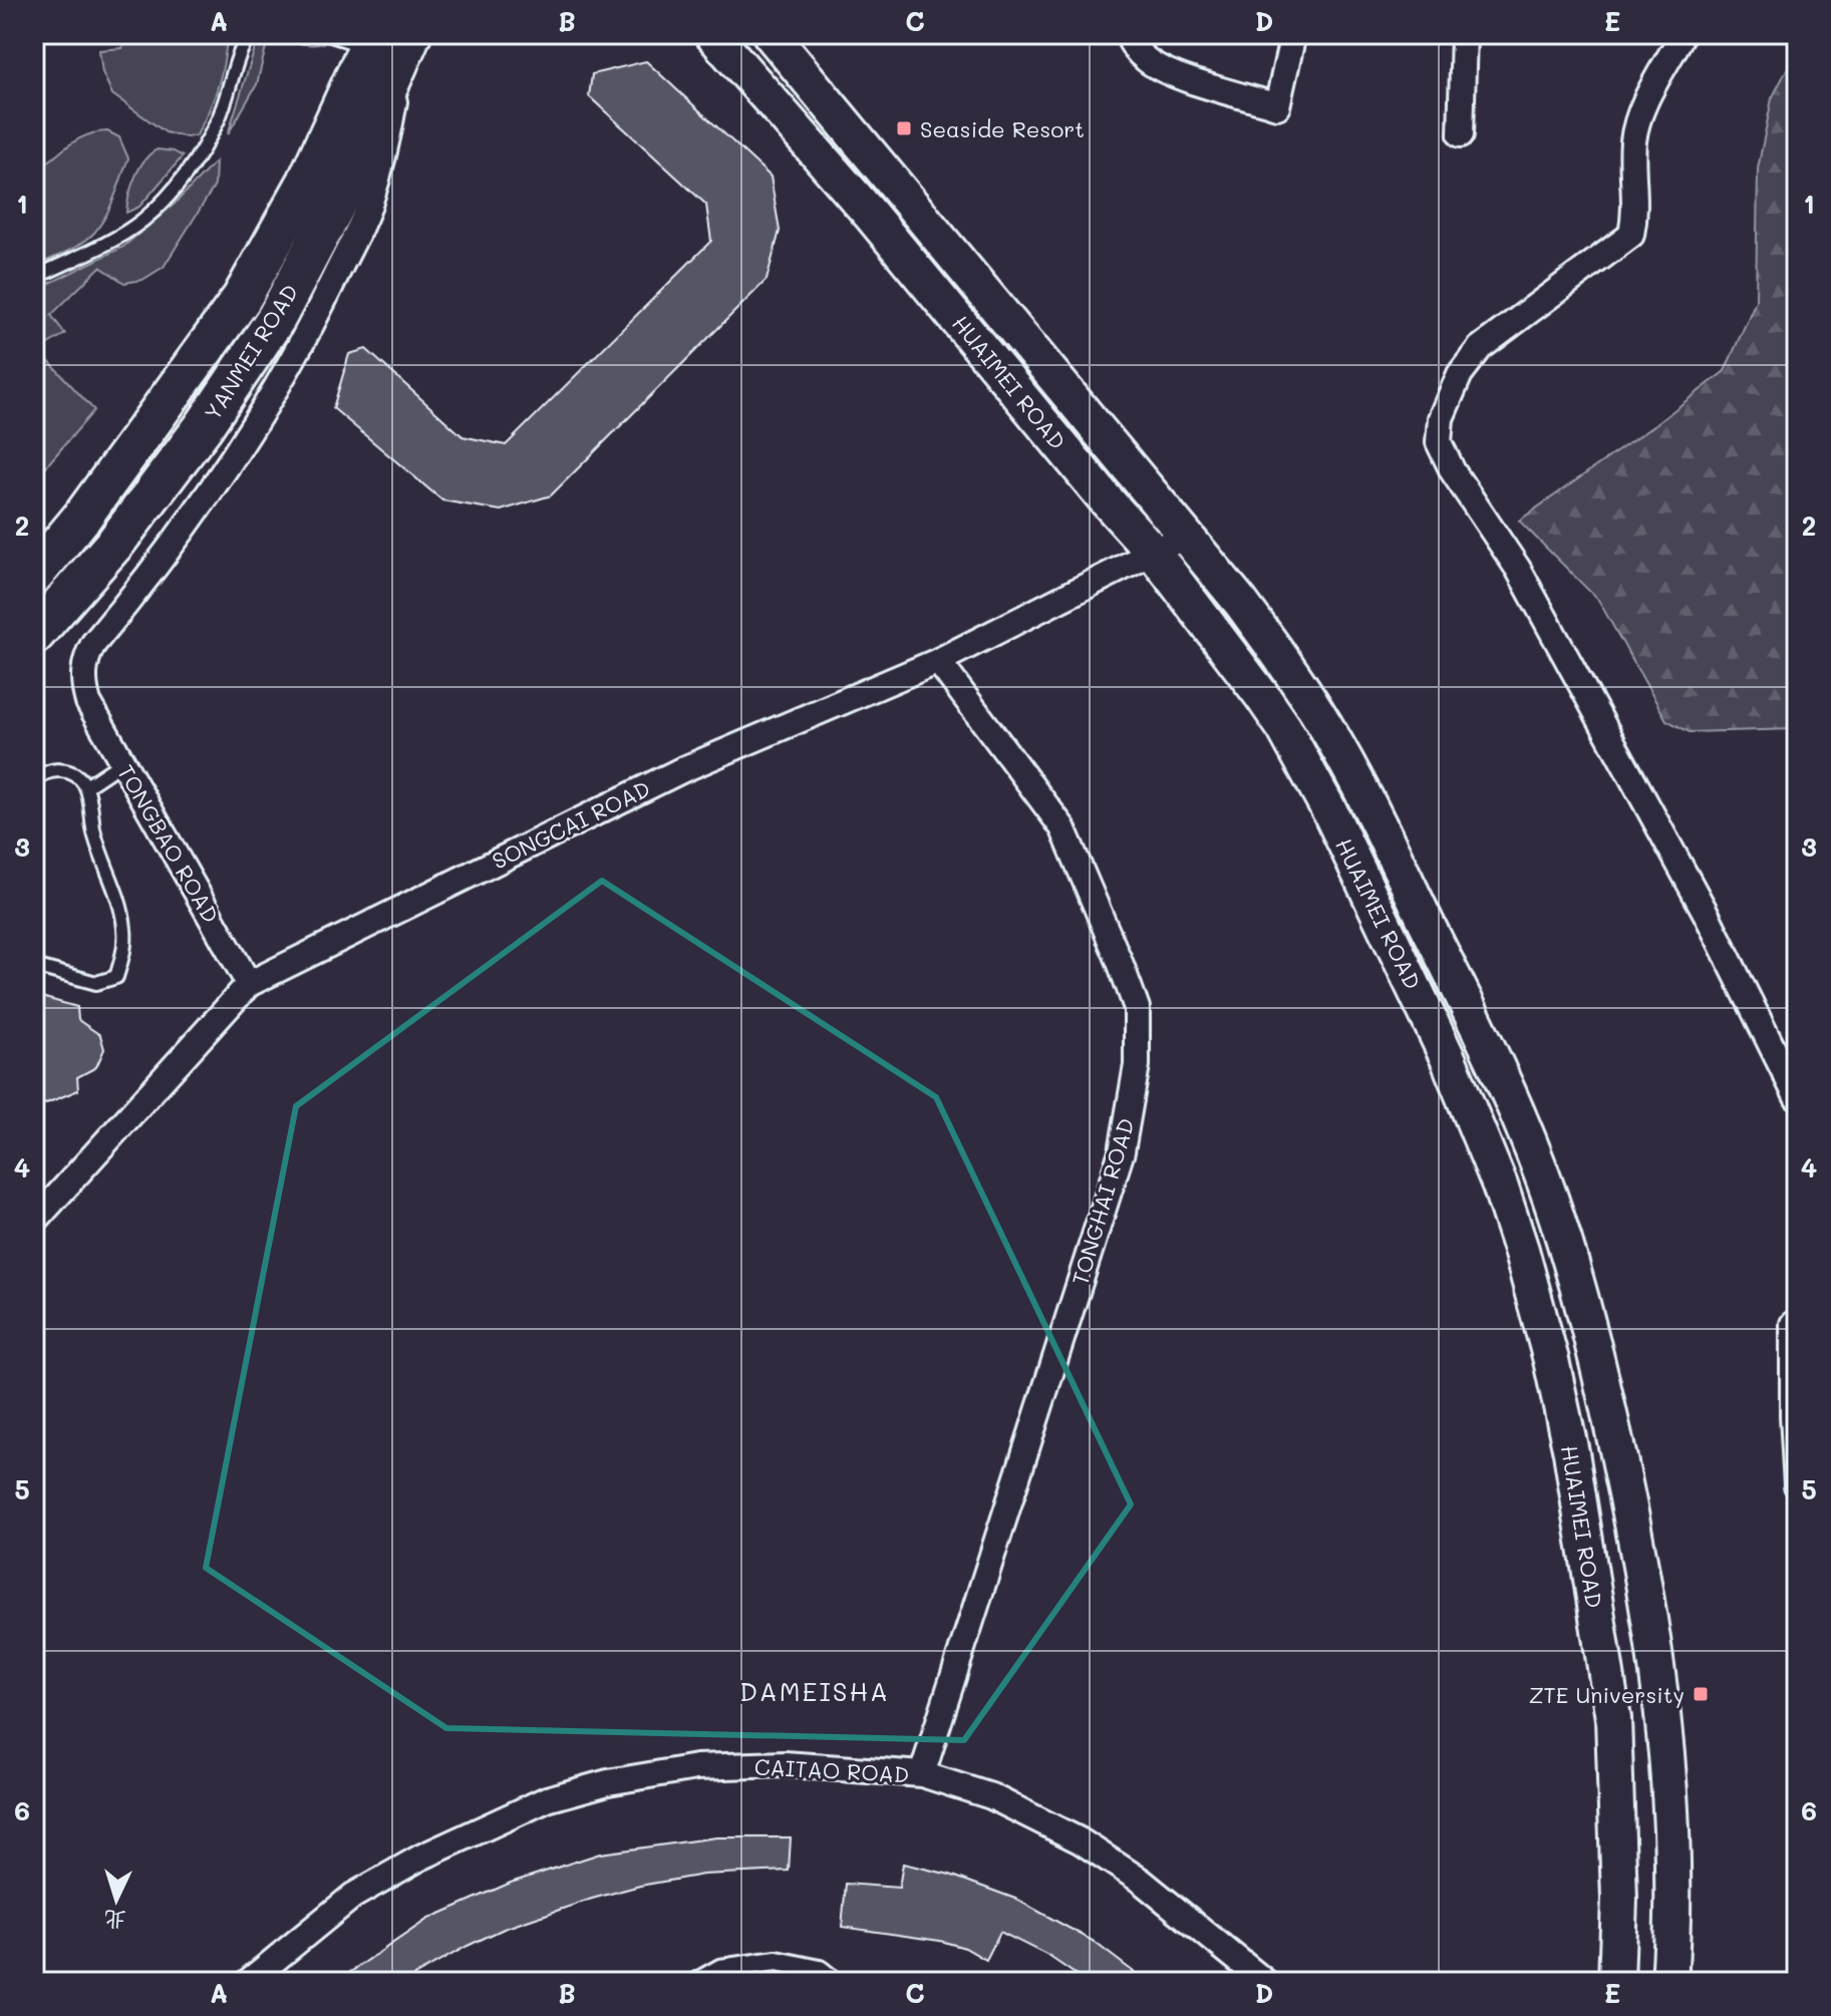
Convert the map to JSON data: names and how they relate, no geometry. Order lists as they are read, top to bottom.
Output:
{
  "streets": {
    "main road": ["YANMEI ROAD", "HUAIMEI ROAD"],
    "street": [
      "SONGCAI ROAD",
      "TONGBAO ROAD",
      "TONGHAI ROAD",
      "CAITAO ROAD"
    ]
  },
  "crossings": [
    ["YANMEI ROAD", "TONGBAO ROAD"],
    ["HUAIMEI ROAD", "SONGCAI ROAD"],
    ["SONGCAI ROAD", "TONGBAO ROAD"],
    ["SONGCAI ROAD", "TONGHAI ROAD"],
    ["TONGHAI ROAD", "CAITAO ROAD"]
  ],
  "districts": ["DAMEISHA"],
  "places": {
    "transit": ["Seaside Resort", "ZTE University"]
  },
  "north": "bottom",
  "grid": {
    "columns": [
      "A",
      "B",
      "C",
      "D",
      "E"
    ],
    "rows": [
      "1",
      "2",
      "3",
      "4",
      "5",
      "6"
    ]
  }
}
